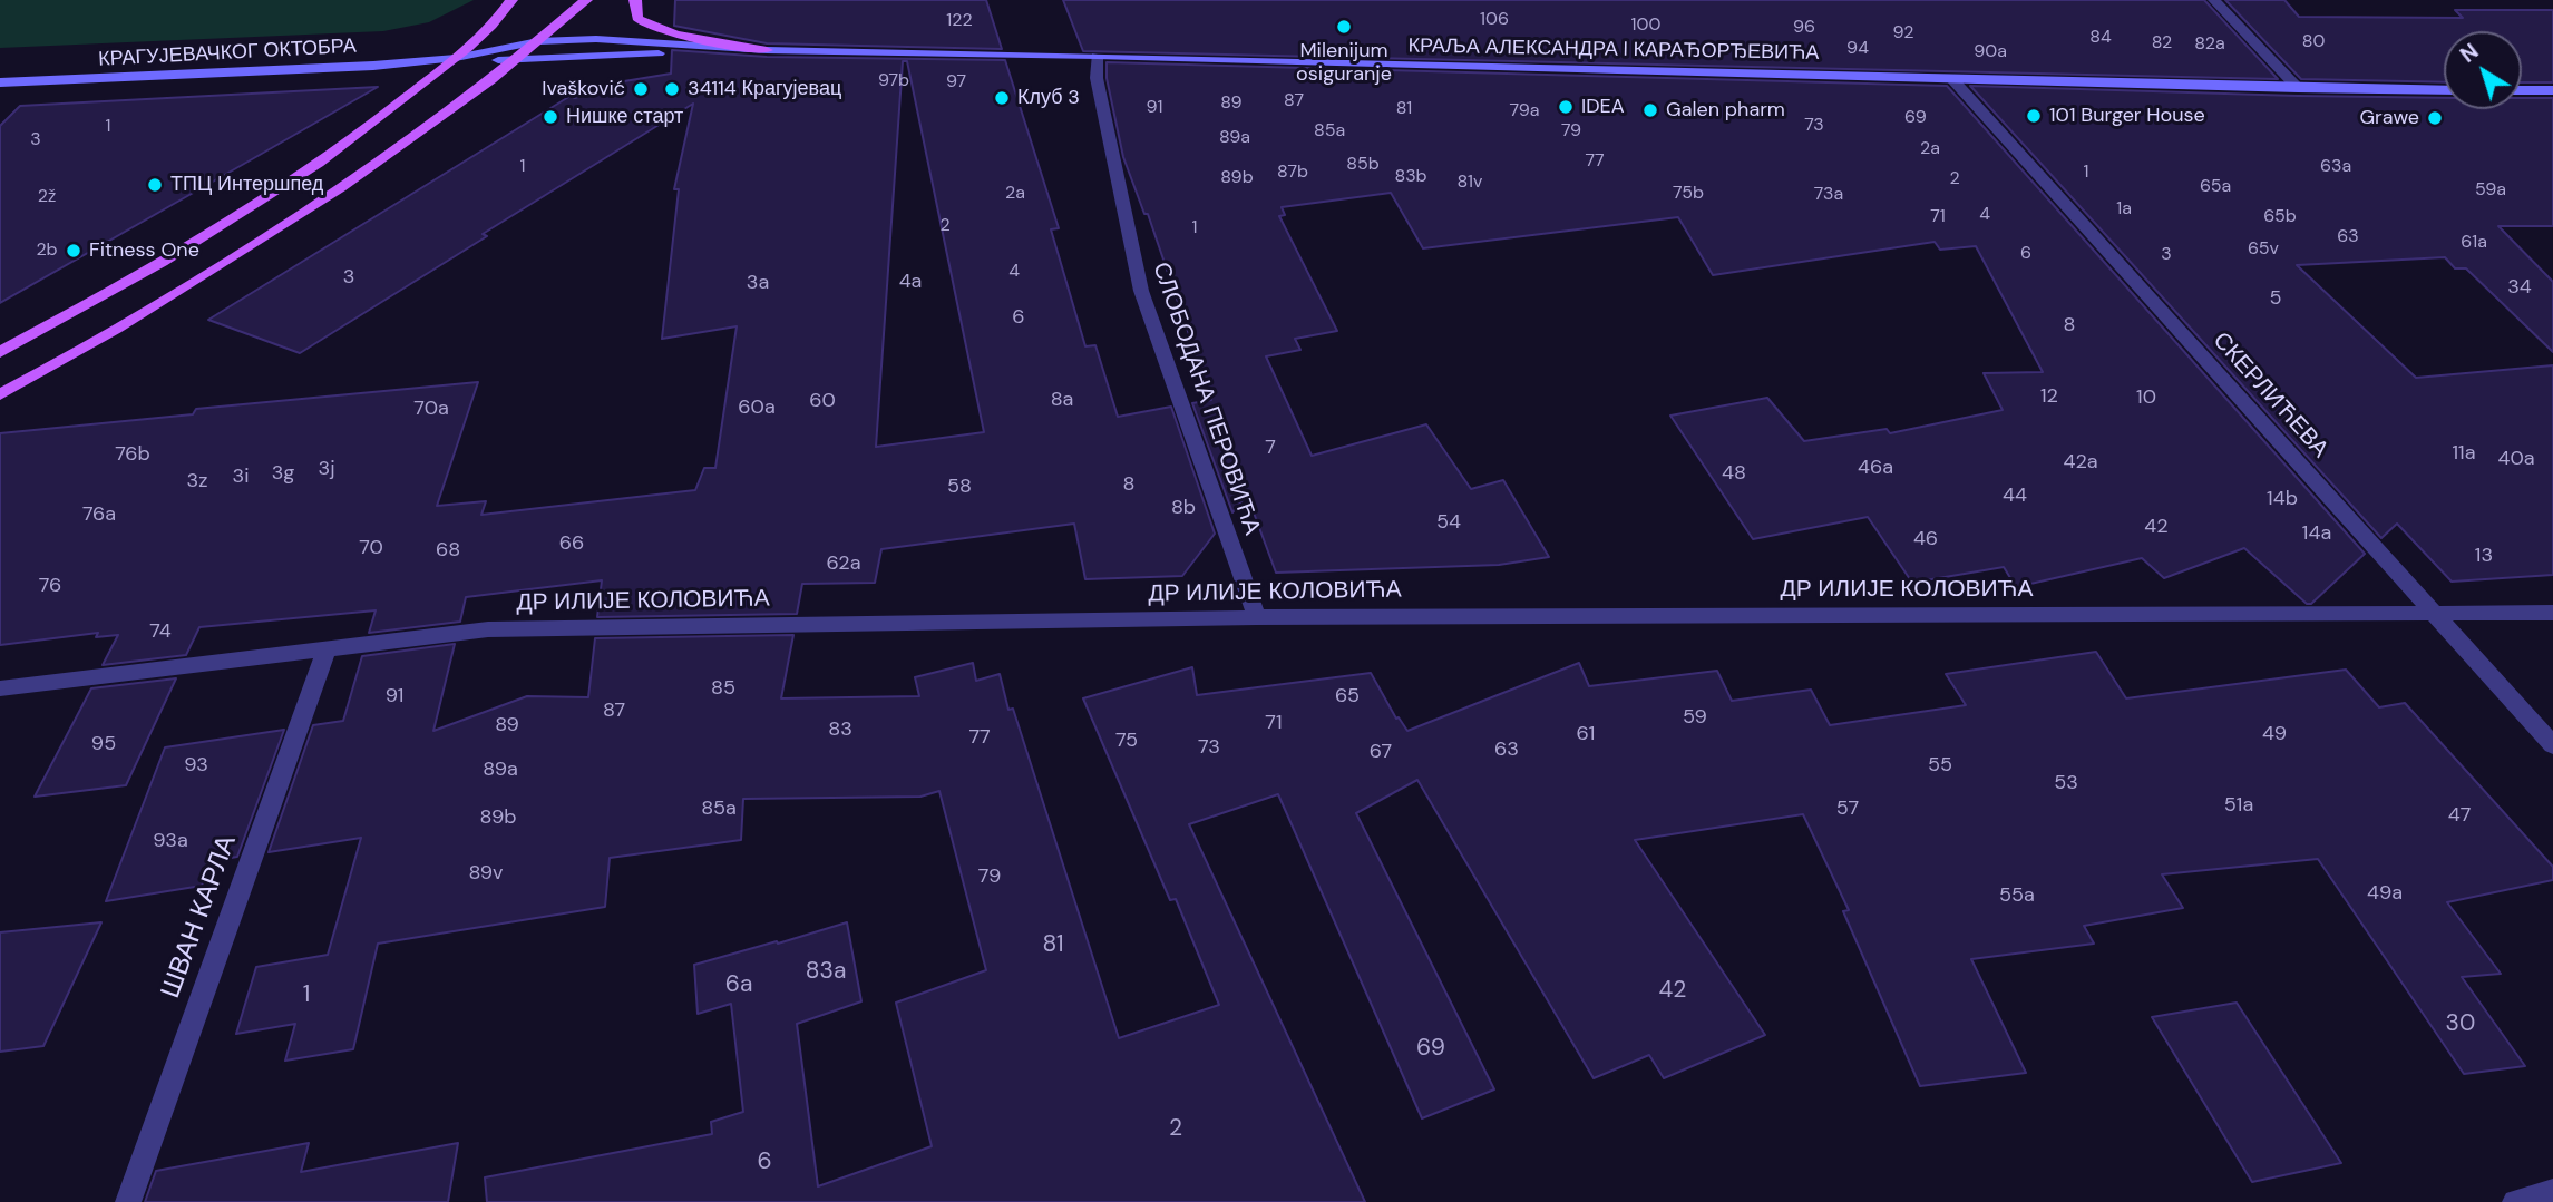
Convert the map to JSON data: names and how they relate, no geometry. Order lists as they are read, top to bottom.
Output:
{
  "streets": {
    "street": [
      "КРАЉА АЛЕКСАНДРА I КАРАЂОРЂЕВИЋА",
      "КРАГУЈЕВАЧКОГ ОКТОБРА",
      "СКЕРЛИЋЕВА",
      "СЛОБОДАНА ПЕРОВИЋА",
      "ДР ИЛИЈЕ КОЛОВИЋА",
      "ШВАН КАРЛА"
    ]
  },
  "crossings": [
    ["КРАЉА АЛЕКСАНДРА I КАРАЂОРЂЕВИЋА", "КРАГУЈЕВАЧКОГ ОКТОБРА"],
    ["КРАЉА АЛЕКСАНДРА I КАРАЂОРЂЕВИЋА", "СКЕРЛИЋЕВА"],
    ["КРАЉА АЛЕКСАНДРА I КАРАЂОРЂЕВИЋА", "СЛОБОДАНА ПЕРОВИЋА"],
    ["СКЕРЛИЋЕВА", "ДР ИЛИЈЕ КОЛОВИЋА"],
    ["СЛОБОДАНА ПЕРОВИЋА", "ДР ИЛИЈЕ КОЛОВИЋА"],
    ["ДР ИЛИЈЕ КОЛОВИЋА", "ШВАН КАРЛА"]
  ],
  "places": [
    "Milenijum osiguranje",
    "Ivašković",
    "34114 Крагујевац",
    "Клуб 3",
    "IDEA",
    "Galen pharm",
    "101 Burger House",
    "Нишке старт",
    "Grawe",
    "ТПЦ Интершпед",
    "Fitness One"
  ],
  "house_numbers": [
    "106",
    "122",
    "100",
    "96",
    "92",
    "84",
    "80",
    "82",
    "82a",
    "94",
    "90a",
    "97b",
    "97",
    "87",
    "89",
    "91",
    "81",
    "79a",
    "69",
    "73",
    "1",
    "85a",
    "79",
    "89a",
    "3",
    "2a",
    "77",
    "85b",
    "1",
    "63a",
    "87b",
    "1",
    "83b",
    "89b",
    "2",
    "81v",
    "65a",
    "59a",
    "2a",
    "75b",
    "73a",
    "2ž",
    "1a",
    "4",
    "71",
    "65b",
    "2",
    "1",
    "63",
    "61a",
    "65v",
    "2b",
    "6",
    "3",
    "4",
    "3",
    "4a",
    "3a",
    "34",
    "5",
    "6",
    "8",
    "12",
    "10",
    "8a",
    "60",
    "60a",
    "70a",
    "7",
    "11a",
    "76b",
    "40a",
    "42a",
    "46a",
    "3j",
    "3g",
    "48",
    "3i",
    "3z",
    "8",
    "58",
    "44",
    "14b",
    "8b",
    "76a",
    "54",
    "42",
    "14a",
    "46",
    "66",
    "70",
    "68",
    "13",
    "62a",
    "76",
    "74",
    "85",
    "91",
    "65",
    "87",
    "59",
    "71",
    "89",
    "83",
    "61",
    "49",
    "77",
    "75",
    "95",
    "73",
    "63",
    "67",
    "93",
    "55",
    "89a",
    "53",
    "51a",
    "85a",
    "57",
    "47",
    "89b",
    "93a",
    "89v",
    "79",
    "49a",
    "55a",
    "81",
    "83a",
    "6a",
    "42",
    "1",
    "30",
    "69",
    "2",
    "6"
  ],
  "north": "top left"
}
